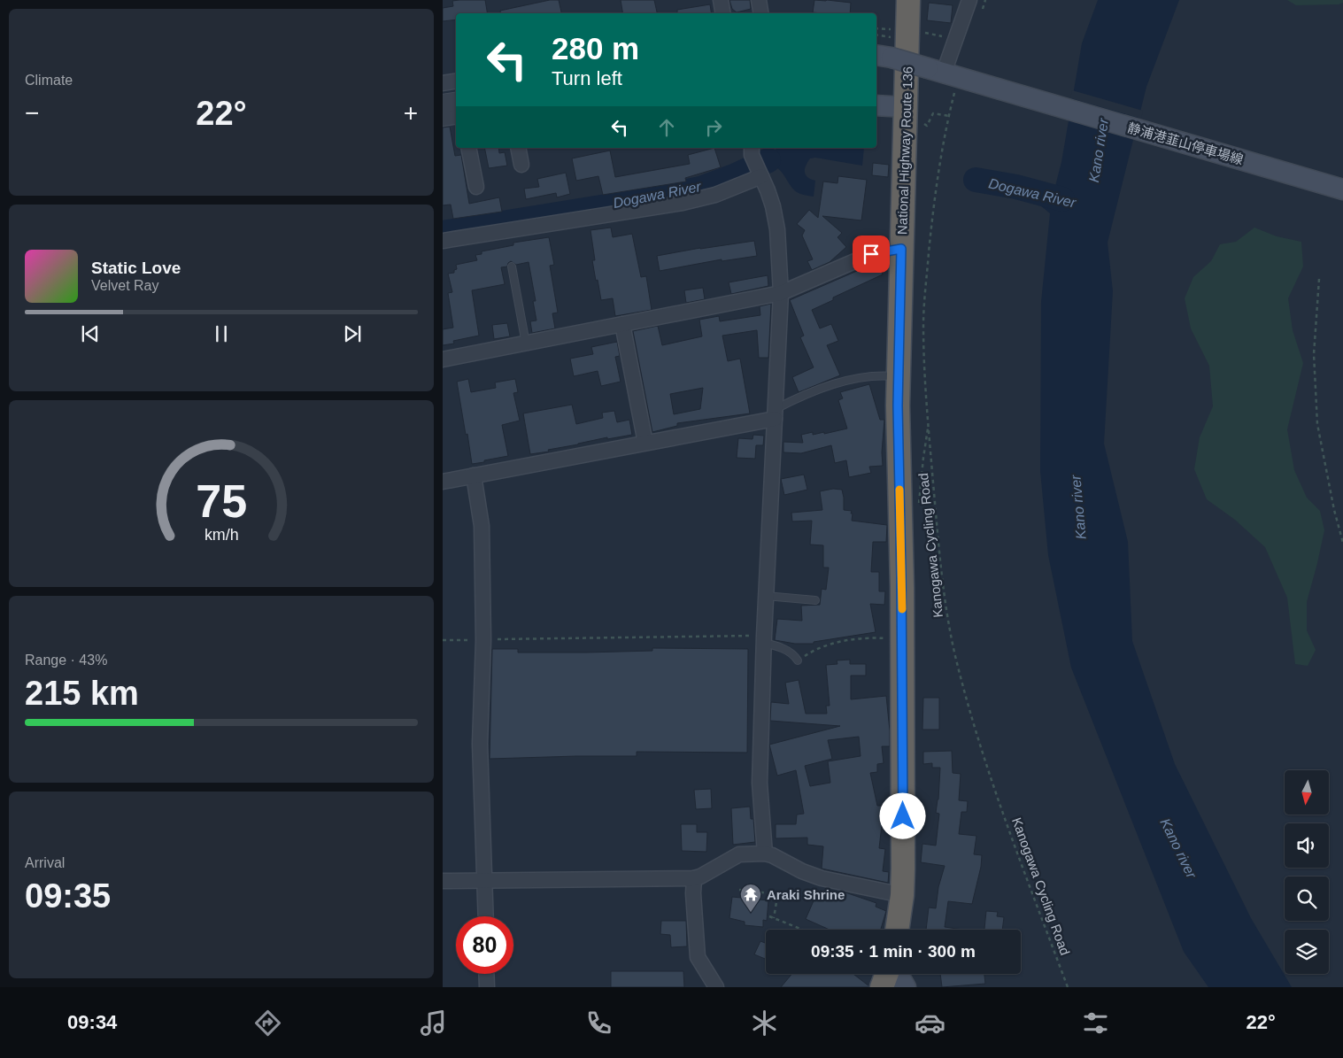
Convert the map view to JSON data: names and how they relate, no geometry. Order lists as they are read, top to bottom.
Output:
{
  "streets": {
    "highway": ["National Highway Route 136"],
    "main road": ["静浦港韮山停車場線"],
    "path": ["Kanogawa Cycling Road"]
  },
  "crossings": [
    ["静浦港韮山停車場線", "Kanogawa Cycling Road"]
  ],
  "water": ["Kano river", "Dogawa River"],
  "places": {
    "temple": ["Araki Shrine"]
  },
  "north": "bottom",
  "page": {
    "tile": [
      "Climate",
      ["Range · 43%", "215 km"],
      ["Arrival", "09:35"]
    ],
    "turn": ["280 m", "Turn left"],
    "heat": ["−", "22°", "+"],
    "song": ["Static Love", "Velvet Ray"],
    "limit": "80",
    "trip": "09:35 · 1 min · 300 m",
    "tabs": ["09:34", "22°"],
    "gauge": ["75", "km/h"]
  }
}
